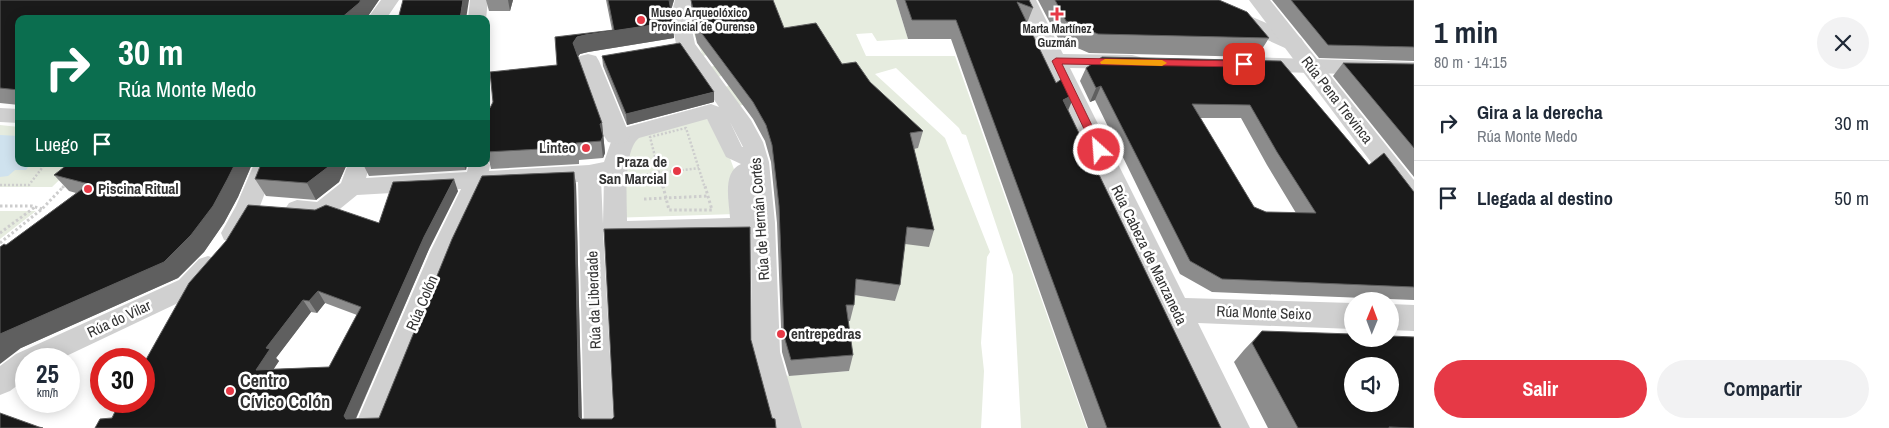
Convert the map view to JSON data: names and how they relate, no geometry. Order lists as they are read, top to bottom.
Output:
{
  "streets": {
    "street": [
      "Rúa Pena Trevinca",
      "Rúa de Hernán Cortés",
      "Rúa Cabeza de Manzaneda",
      "Rúa da Liberdade",
      "Rúa Colón",
      "Rúa Monte Seixo",
      "Rúa do Vilar"
    ]
  },
  "crossings": [
    ["Rúa Cabeza de Manzaneda", "Rúa Monte Seixo"]
  ],
  "places": {
    "health": ["Marta Martínez Guzmán"],
    "other": [
      "Museo Arqueolóxico Provincial de Ourense",
      "Linteo",
      "Praza de San Marcial",
      "Piscina Ritual",
      "entrepedras",
      "Centro Cívico Colón"
    ]
  },
  "north": "top",
  "page": {
    "heading": ["1 min", "80 m · 14:15"],
    "turn": ["30 m", "Rúa Monte Medo"],
    "list": [
      {
        "name": "Gira a la derecha",
        "note": "Rúa Monte Medo",
        "value": "30 m"
      },
      {
        "name": "Llegada al destino",
        "value": "50 m"
      }
    ],
    "then": "Luego",
    "speed": "25 km/h",
    "limit": "30",
    "buttons": ["Salir", "Compartir"]
  }
}
